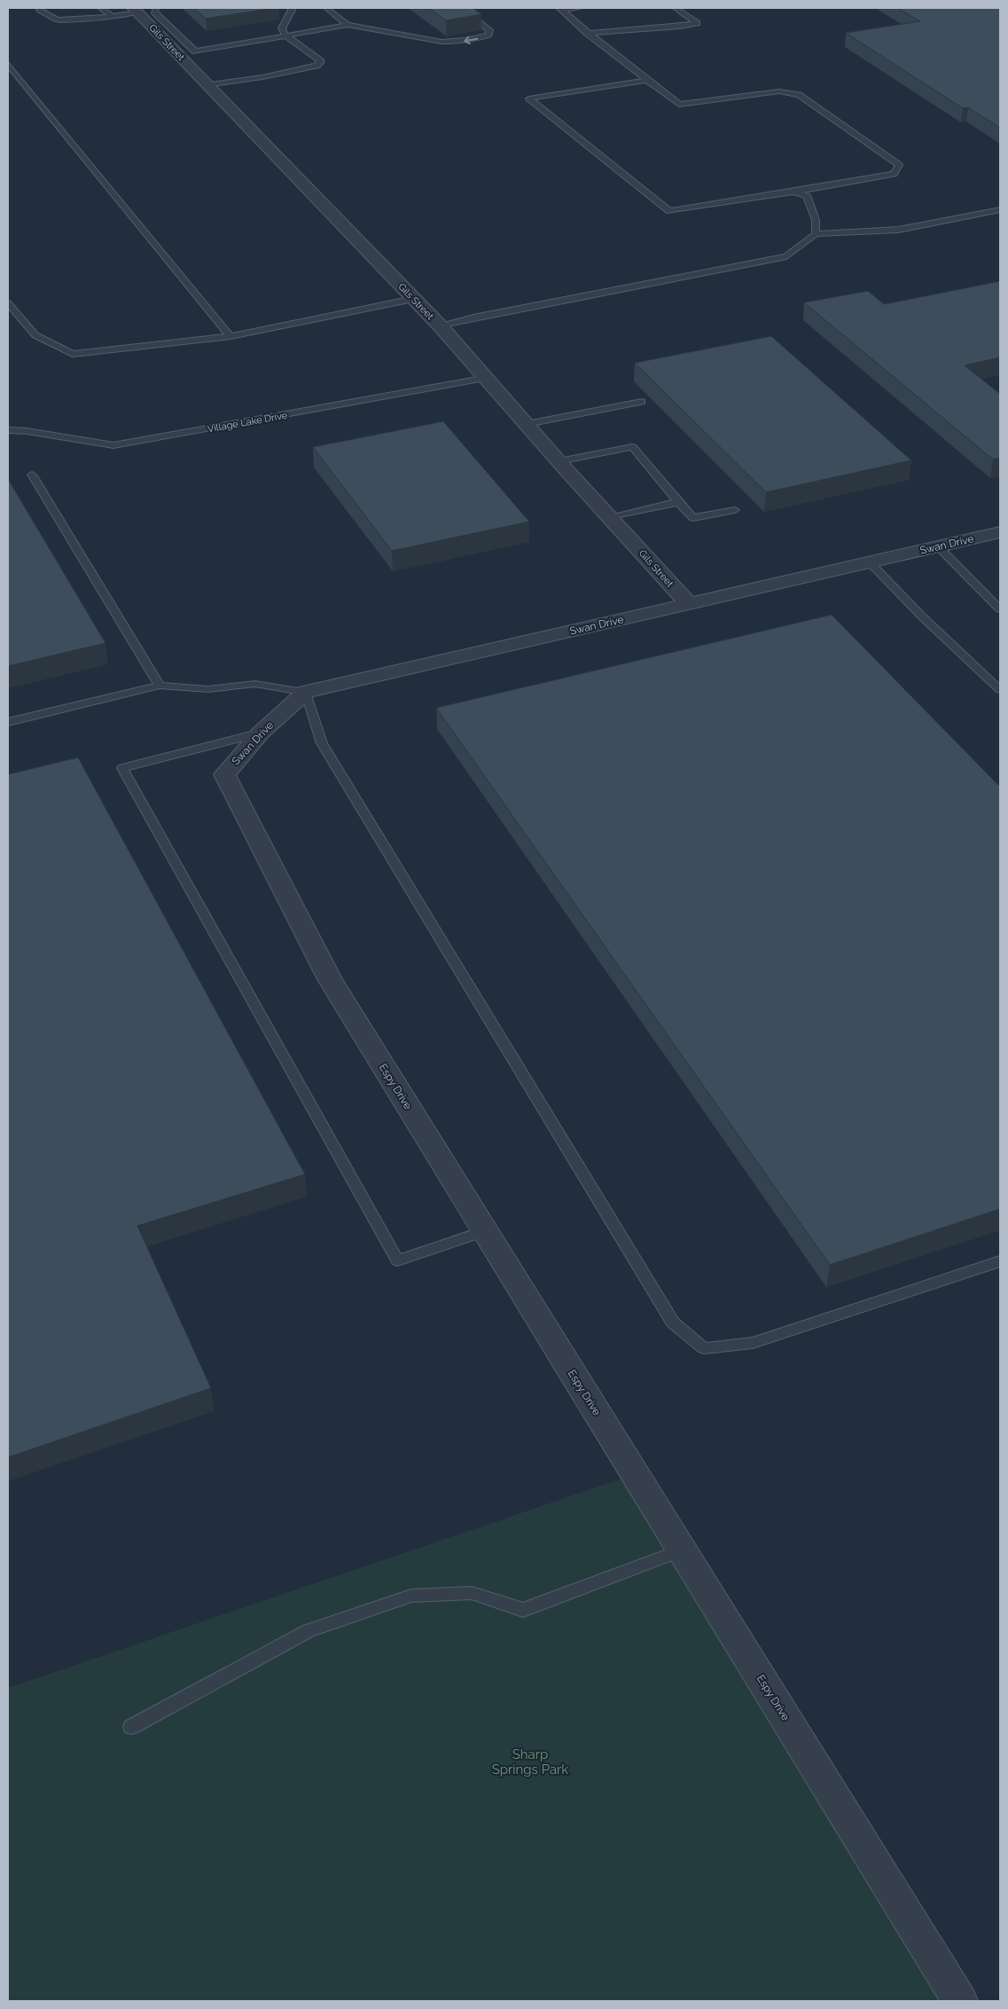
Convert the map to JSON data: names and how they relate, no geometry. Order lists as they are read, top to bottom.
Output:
{
  "streets": {
    "street": ["Gils Street", "Swan Drive", "Espy Drive"],
    "lane": ["Village Lake Drive"]
  },
  "crossings": [
    ["Gils Street", "Village Lake Drive"],
    ["Gils Street", "Swan Drive"],
    ["Swan Drive", "Espy Drive"]
  ],
  "parks": ["Sharp Springs Park"]
}
